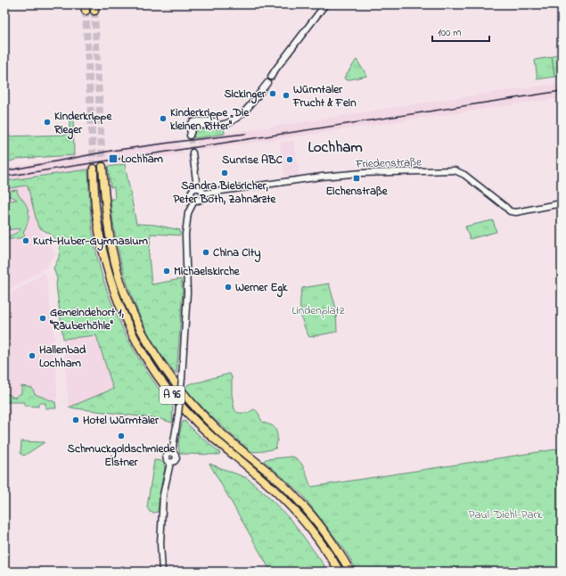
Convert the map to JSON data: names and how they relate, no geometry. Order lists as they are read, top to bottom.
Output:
{
  "streets": {
    "highway": ["A 96"],
    "street": ["Friedenstraße"]
  },
  "districts": ["Lochham"],
  "parks": ["Lindenplatz", "Paul-Diehl-Park"],
  "places": {
    "other": [
      "Sickinger",
      "Würmtaler Frucht & Fein",
      "Kinderkrippe „Die kleinen Ritter\"",
      "Kinderkrippe Rieger",
      "Sunrise ABC",
      "Sandra Biebricher, Peter Both, Zahnärzte",
      "Kurt-Huber-Gymnasium",
      "China City",
      "Michaelskirche",
      "Werner Egk",
      "Gemeindehort 1, \"Räuberhöhle\"",
      "Hallenbad Lochham",
      "Hotel Würmtaler",
      "Schmuckgoldschmiede Elstner"
    ],
    "transit": ["Lochham", "Eichenstraße"]
  },
  "scale_bar": "100 m"
}
